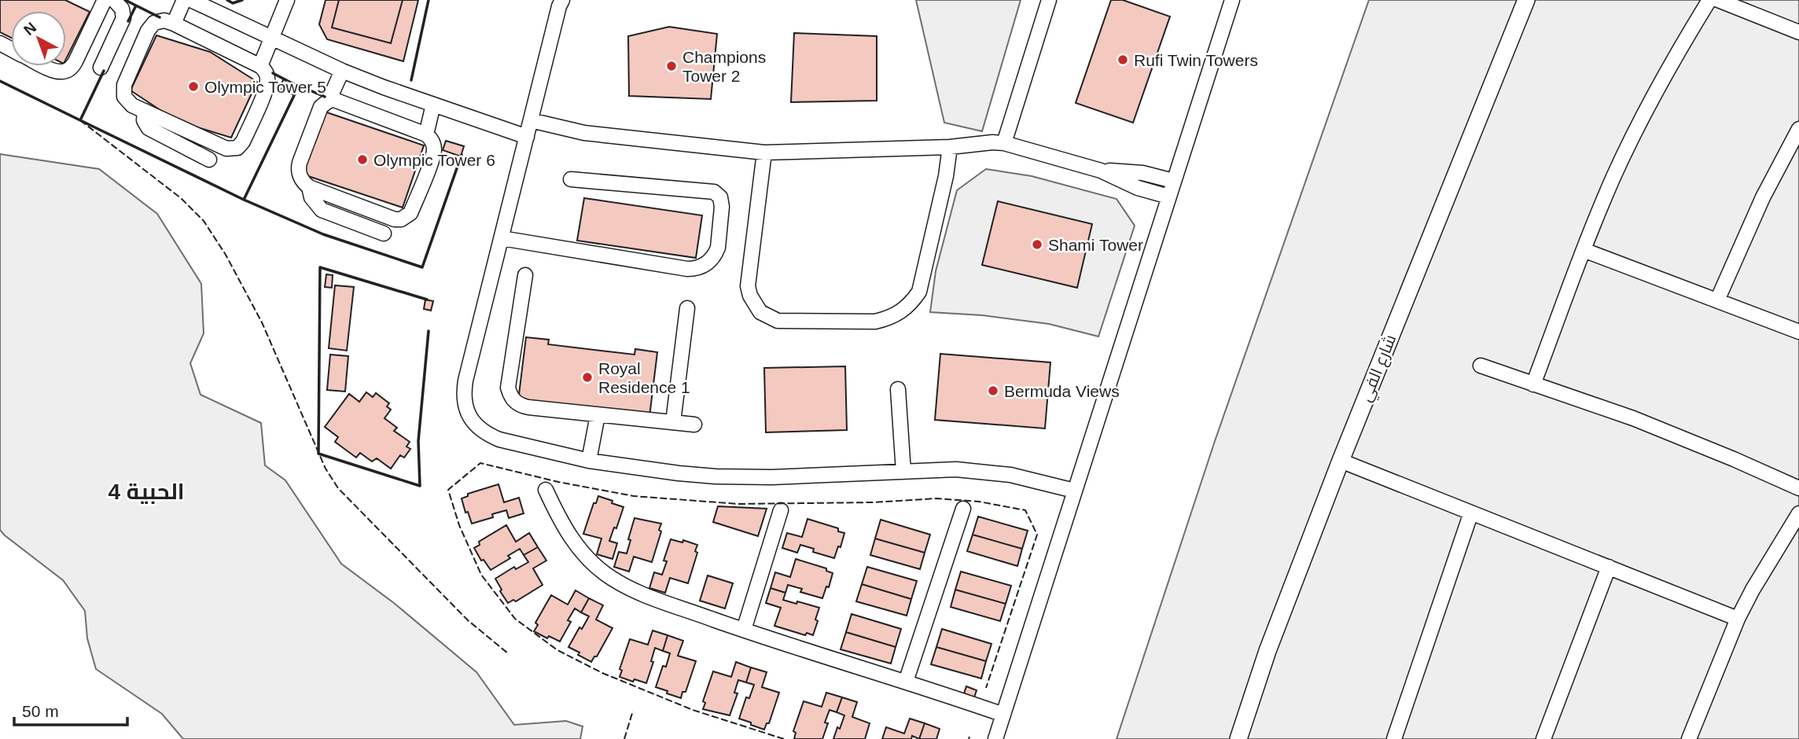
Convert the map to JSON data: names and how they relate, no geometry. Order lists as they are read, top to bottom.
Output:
{
  "streets": {
    "street": ["شارع الفي"]
  },
  "districts": ["الحبية 4"],
  "places": [
    "Rufi Twin Towers",
    "Champions Tower 2",
    "Olympic Tower 5",
    "Olympic Tower 6",
    "Shami Tower",
    "Royal Residence 1",
    "Bermuda Views"
  ],
  "scale_bar": "50 m",
  "north": "top left"
}
